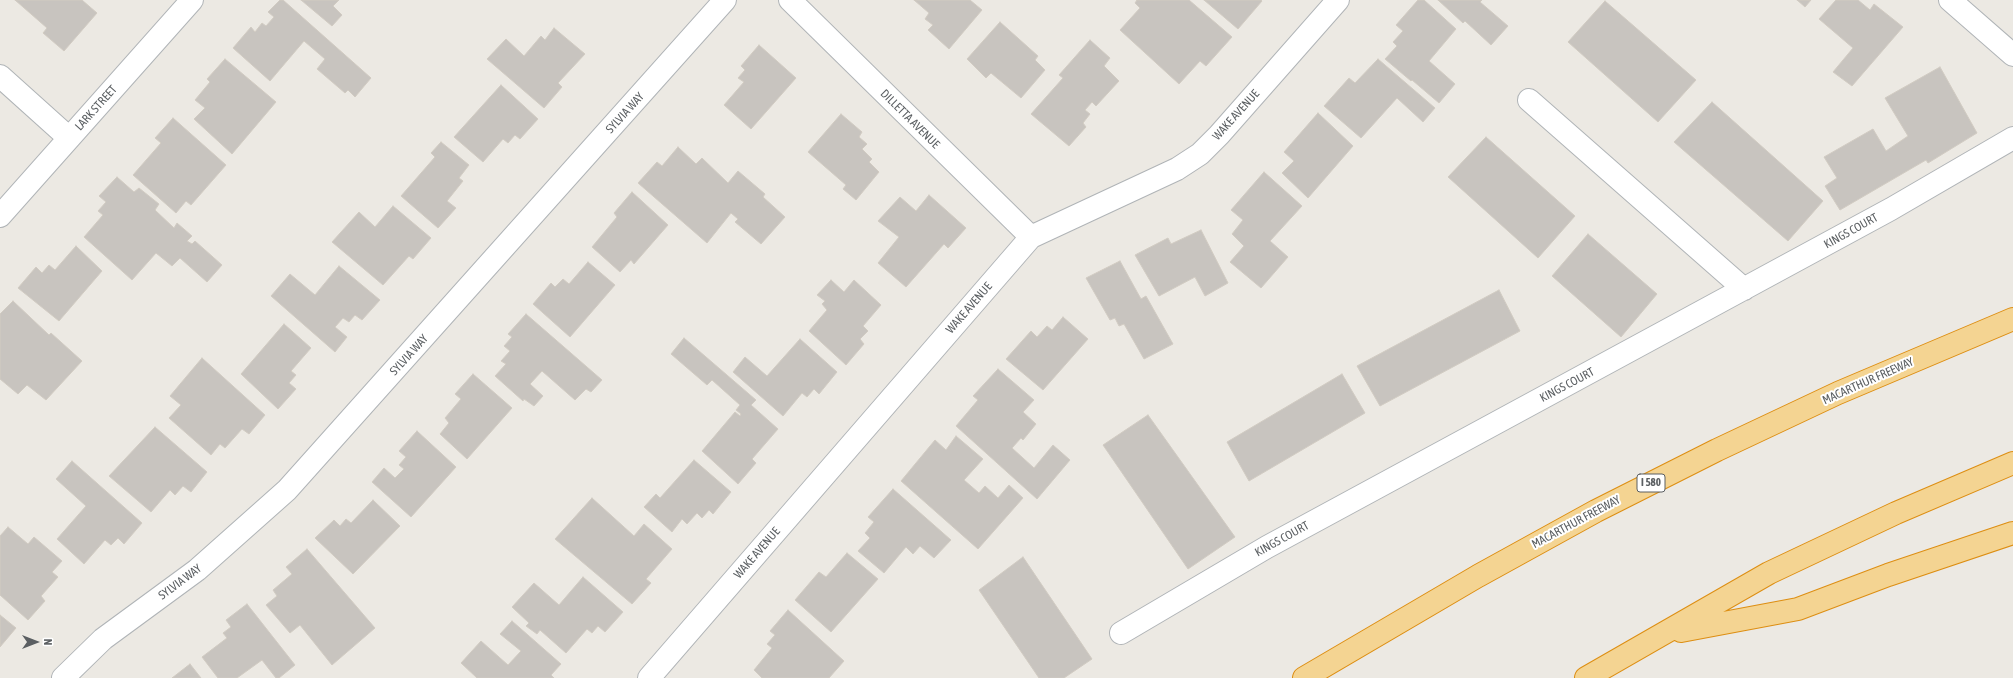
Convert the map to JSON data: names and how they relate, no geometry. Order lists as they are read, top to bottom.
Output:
{
  "streets": {
    "highway": ["MACARTHUR FREEWAY", "I 580"],
    "street": [
      "LARK STREET",
      "SYLVIA WAY",
      "WAKE AVENUE",
      "DILLETTA AVENUE",
      "KINGS COURT"
    ]
  },
  "crossings": [
    ["WAKE AVENUE", "DILLETTA AVENUE"]
  ],
  "north": "right"
}
